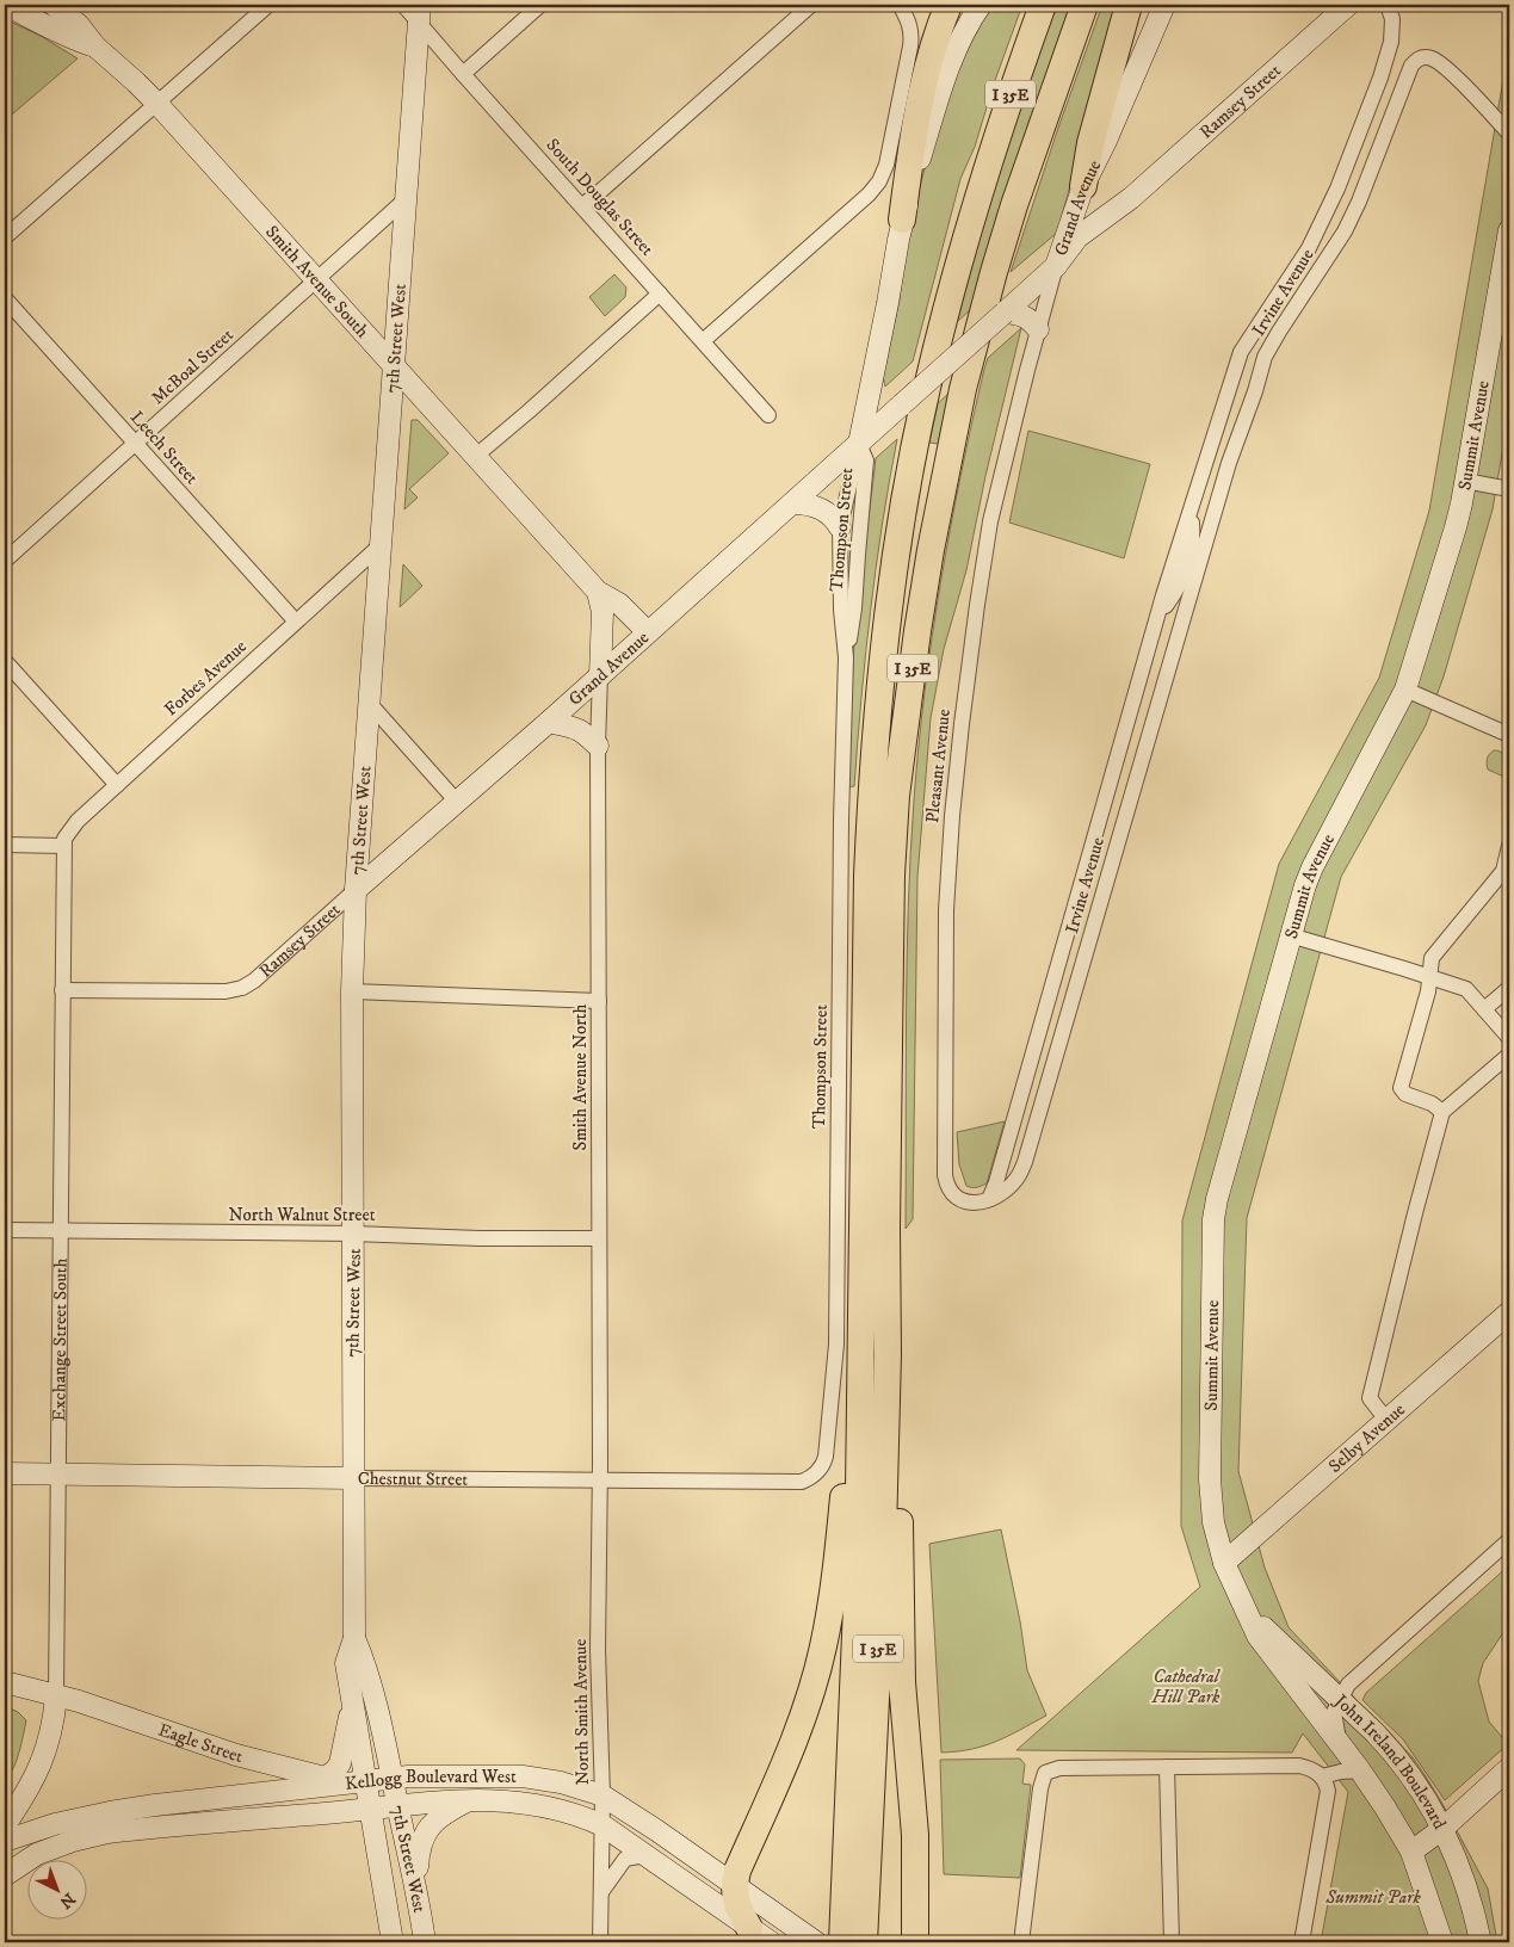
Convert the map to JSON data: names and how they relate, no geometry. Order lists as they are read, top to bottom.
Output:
{
  "streets": {
    "highway": ["I 35E"],
    "main road": [
      "Ramsey Street",
      "Grand Avenue",
      "Smith Avenue South",
      "7th Street West",
      "Summit Avenue",
      "Exchange Street South",
      "Selby Avenue",
      "Chestnut Street",
      "Eagle Street",
      "John Ireland Boulevard",
      "Kellogg Boulevard West"
    ],
    "street": [
      "South Douglas Street",
      "Irvine Avenue",
      "McBoal Street",
      "Leech Street",
      "Thompson Street",
      "Forbes Avenue",
      "Pleasant Avenue",
      "Smith Avenue North",
      "North Walnut Street",
      "North Smith Avenue"
    ]
  },
  "crossings": [
    ["Ramsey Street", "Grand Avenue"],
    ["Ramsey Street", "7th Street West"],
    ["Ramsey Street", "Pleasant Avenue"],
    ["Ramsey Street", "Exchange Street South"],
    ["South Douglas Street", "7th Street West"],
    ["Grand Avenue", "Smith Avenue South"],
    ["Grand Avenue", "7th Street West"],
    ["Grand Avenue", "Thompson Street"],
    ["Grand Avenue", "Pleasant Avenue"],
    ["Grand Avenue", "Smith Avenue North"],
    ["Smith Avenue South", "7th Street West"],
    ["Smith Avenue South", "McBoal Street"],
    ["Irvine Avenue", "Pleasant Avenue"],
    ["7th Street West", "McBoal Street"],
    ["7th Street West", "Forbes Avenue"],
    ["7th Street West", "North Walnut Street"],
    ["7th Street West", "Chestnut Street"],
    ["7th Street West", "Eagle Street"],
    ["7th Street West", "Kellogg Boulevard West"],
    ["McBoal Street", "Leech Street"],
    ["Summit Avenue", "Selby Avenue"],
    ["Summit Avenue", "John Ireland Boulevard"],
    ["Leech Street", "Forbes Avenue"],
    ["Thompson Street", "Chestnut Street"],
    ["Forbes Avenue", "Exchange Street South"],
    ["Smith Avenue North", "North Walnut Street"],
    ["Smith Avenue North", "Chestnut Street"],
    ["Smith Avenue North", "North Smith Avenue"],
    ["North Walnut Street", "Exchange Street South"],
    ["Exchange Street South", "Chestnut Street"],
    ["Exchange Street South", "Eagle Street"],
    ["Selby Avenue", "John Ireland Boulevard"],
    ["Chestnut Street", "North Smith Avenue"],
    ["North Smith Avenue", "Kellogg Boulevard West"],
    ["Eagle Street", "Kellogg Boulevard West"]
  ],
  "parks": ["Cathedral Hill Park", "Summit Park"],
  "north": "bottom right"
}
